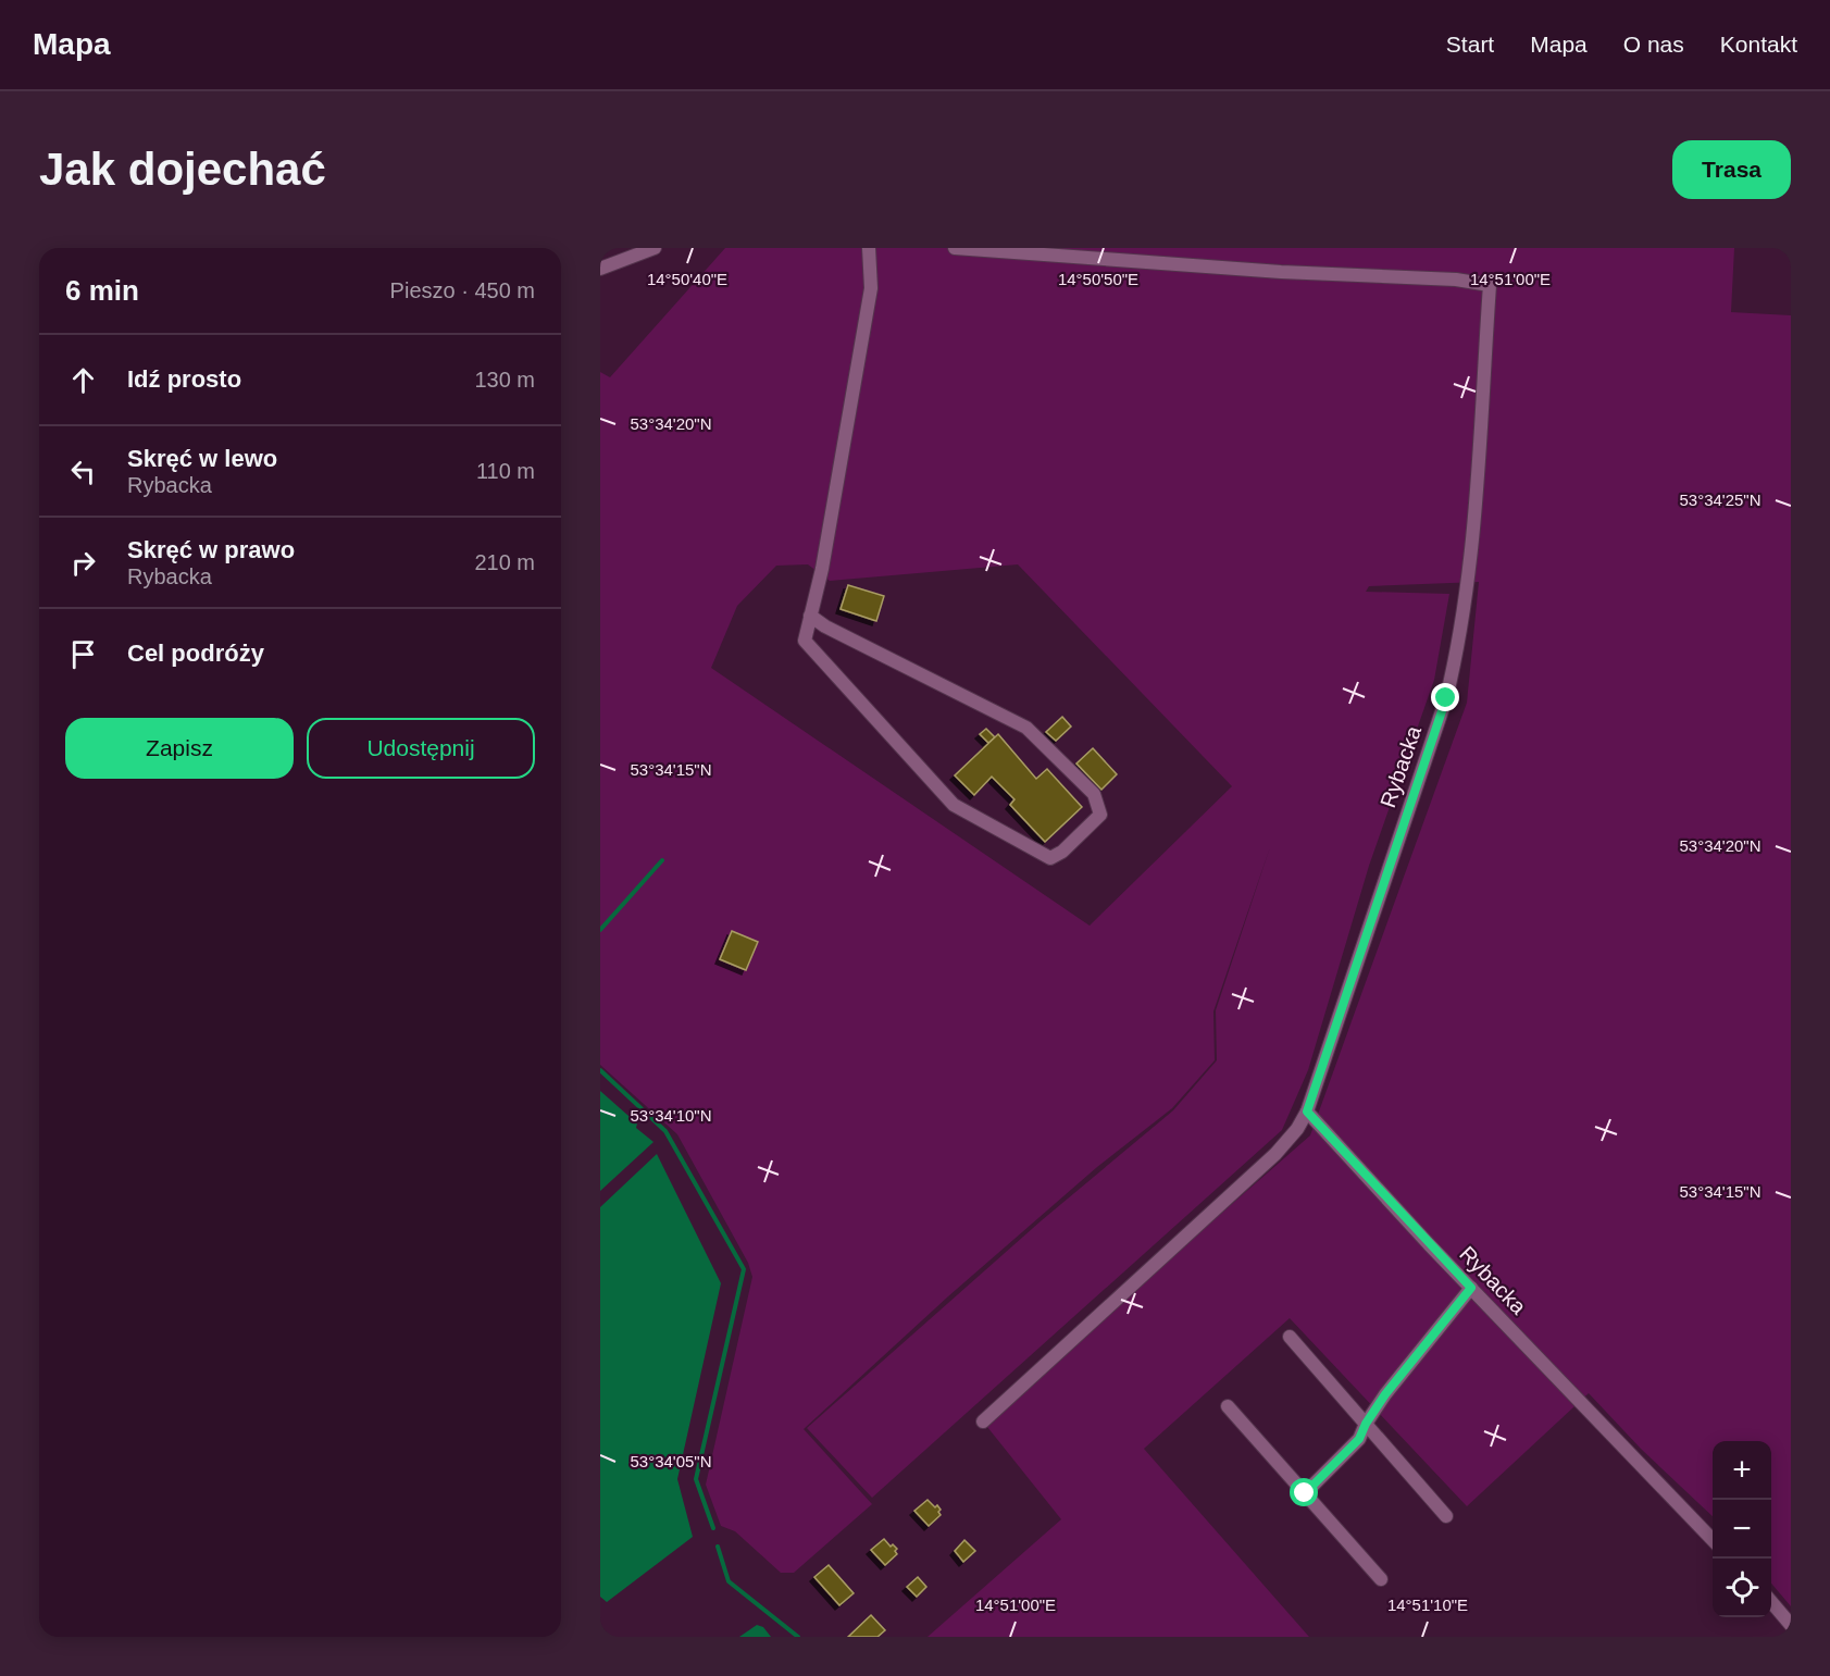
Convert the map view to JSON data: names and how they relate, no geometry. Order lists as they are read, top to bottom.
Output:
{
  "streets": {
    "street": ["Rybacka"]
  },
  "page": {
    "header": "Mapa",
    "nav": [
      "Start",
      "Mapa",
      "O nas",
      "Kontakt"
    ],
    "buttons": [
      "Trasa",
      ["Zapisz", "Udostępnij"]
    ],
    "title": "Jak dojechać",
    "heading": ["6 min", "Pieszo · 450 m"],
    "list": [
      ["Idź prosto", "130 m"],
      ["Skręć w lewo", "Rybacka", "110 m"],
      ["Skręć w prawo", "Rybacka", "210 m"],
      "Cel podróży"
    ],
    "map_buttons": ["+", "−"]
  },
  "coordinates": [
    "14°50'40\"E",
    "14°50'50\"E",
    "14°51'00\"E",
    "53°34'20\"N",
    "53°34'25\"N",
    "53°34'15\"N",
    "53°34'10\"N",
    "53°34'05\"N",
    "14°51'10\"E"
  ]
}
